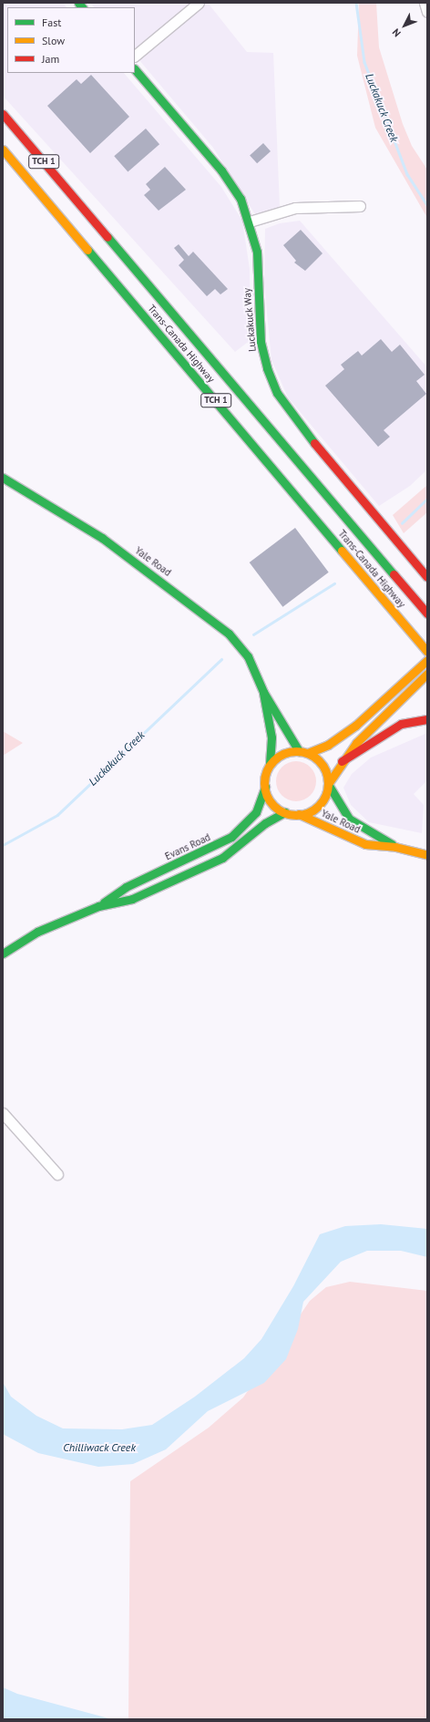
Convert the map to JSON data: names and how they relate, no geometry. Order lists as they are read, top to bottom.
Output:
{
  "streets": {
    "main road": [
      "TCH 1",
      "Luckakuck Way",
      "Trans-Canada Highway",
      "Yale Road",
      "Evans Road"
    ]
  },
  "crossings": [
    ["Yale Road", "Evans Road"]
  ],
  "water": ["Luckakuck Creek", "Chilliwack Creek"],
  "legend": ["Fast", "Slow", "Jam"],
  "north": "bottom left"
}
